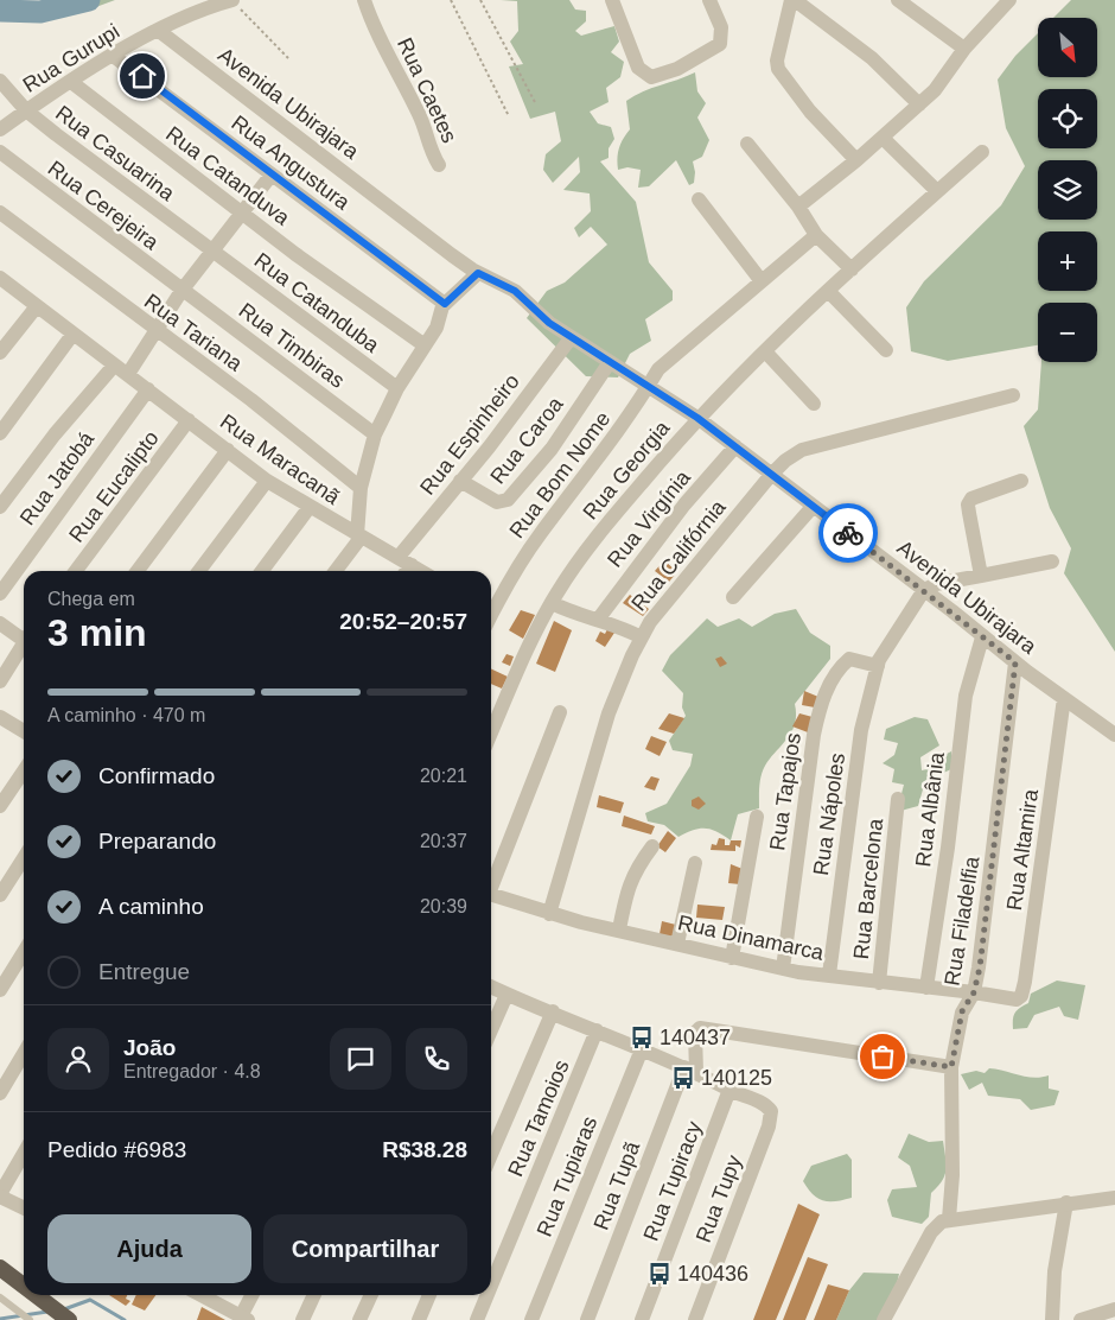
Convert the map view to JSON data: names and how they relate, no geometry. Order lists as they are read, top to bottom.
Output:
{
  "streets": {
    "street": [
      "Rua Gurupi",
      "Rua Caetes",
      "Avenida Ubirajara",
      "Rua Casuarina",
      "Rua Angustura",
      "Rua Catanduva",
      "Rua Cerejeira",
      "Rua Catanduba",
      "Rua Tariana",
      "Rua Timbiras",
      "Rua Espinheiro",
      "Rua Caroa",
      "Rua Maracanã",
      "Rua Georgia",
      "Rua Bom Nome",
      "Rua Jatobá",
      "Rua Eucalipto",
      "Rua Virgínia",
      "Rua Califórnia",
      "Rua Tapajos",
      "Rua Albânia",
      "Rua Nápoles",
      "Rua Altamira",
      "Rua Barcelona",
      "Rua Filadelfia",
      "Rua Dinamarca",
      "Rua Tamoios",
      "Rua Tupiaras",
      "Rua Tupiracy",
      "Rua Tupã",
      "Rua Tupy"
    ]
  },
  "crossings": [
    ["Rua Gurupi", "Avenida Ubirajara"],
    ["Rua Gurupi", "Rua Casuarina"],
    ["Rua Gurupi", "Rua Angustura"],
    ["Rua Gurupi", "Rua Catanduva"],
    ["Avenida Ubirajara", "Rua Espinheiro"],
    ["Avenida Ubirajara", "Rua Caroa"],
    ["Avenida Ubirajara", "Rua Georgia"],
    ["Avenida Ubirajara", "Rua Bom Nome"],
    ["Avenida Ubirajara", "Rua Virgínia"],
    ["Avenida Ubirajara", "Rua Califórnia"],
    ["Avenida Ubirajara", "Rua Albânia"],
    ["Avenida Ubirajara", "Rua Nápoles"],
    ["Avenida Ubirajara", "Rua Altamira"],
    ["Avenida Ubirajara", "Rua Filadelfia"],
    ["Rua Casuarina", "Rua Catanduba"],
    ["Rua Cerejeira", "Rua Timbiras"],
    ["Rua Espinheiro", "Rua Caroa"],
    ["Rua Espinheiro", "Rua Maracanã"],
    ["Rua Maracanã", "Rua Jatobá"],
    ["Rua Maracanã", "Rua Eucalipto"],
    ["Rua Califórnia", "Rua Dinamarca"],
    ["Rua Tapajos", "Rua Nápoles"],
    ["Rua Tapajos", "Rua Dinamarca"],
    ["Rua Albânia", "Rua Dinamarca"],
    ["Rua Nápoles", "Rua Dinamarca"],
    ["Rua Altamira", "Rua Dinamarca"],
    ["Rua Barcelona", "Rua Dinamarca"],
    ["Rua Filadelfia", "Rua Dinamarca"],
    ["Rua Tupiracy", "Rua Tupy"]
  ],
  "places": {
    "bus stop": ["140437", "140125", "140436"]
  },
  "north": "bottom right",
  "page": {
    "map_buttons": ["+", "−"],
    "heading": ["3 min", "Chega em", "20:52–20:57"],
    "panel": [
      "João",
      "Entregador · 4.8",
      "Pedido #6983",
      "R$38.28"
    ],
    "bar": "A caminho · 470 m",
    "list": [
      ["Confirmado", "20:21"],
      ["Preparando", "20:37"],
      ["A caminho", "20:39"],
      "Entregue"
    ],
    "buttons": ["Ajuda", "Compartilhar"]
  }
}
